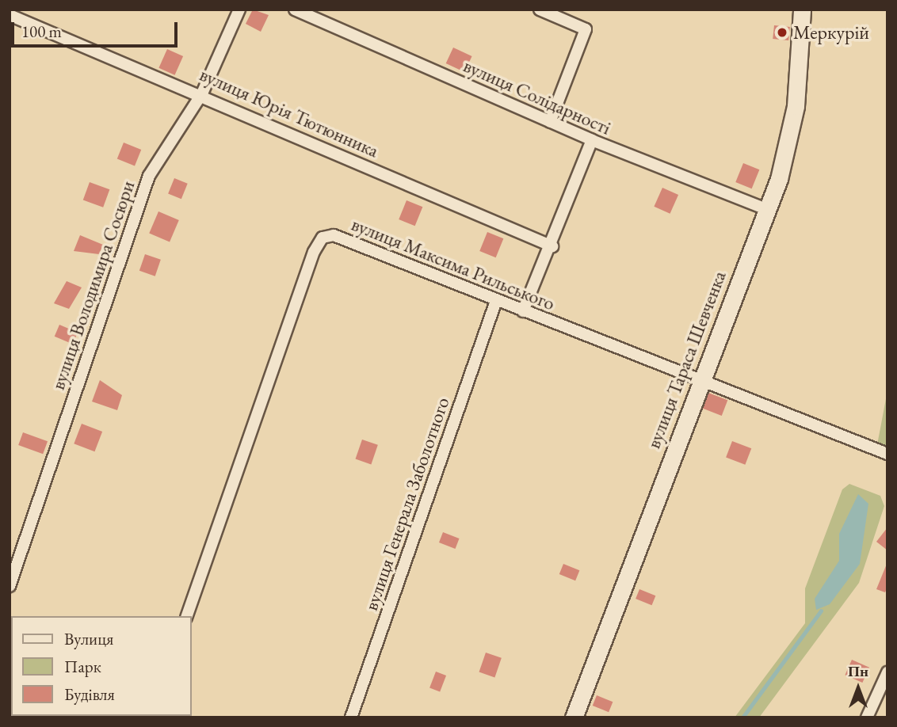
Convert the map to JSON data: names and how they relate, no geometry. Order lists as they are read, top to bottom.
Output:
{
  "streets": {
    "street": [
      "вулиця Солідарності",
      "вулиця Юрія Тютюнника",
      "вулиця Максима Рильського",
      "вулиця Володимира Сосюри",
      "вулиця Тараса Шевченка",
      "вулиця Генерала Заболотного"
    ]
  },
  "crossings": [
    ["вулиця Солідарності", "вулиця Тараса Шевченка"],
    ["вулиця Юрія Тютюнника", "вулиця Володимира Сосюри"],
    ["вулиця Максима Рильського", "вулиця Тараса Шевченка"],
    ["вулиця Максима Рильського", "вулиця Генерала Заболотного"]
  ],
  "places": ["Меркурій"],
  "legend": ["Вулиця", "Парк", "Будівля"],
  "scale_bar": "100 m",
  "north": "top"
}
